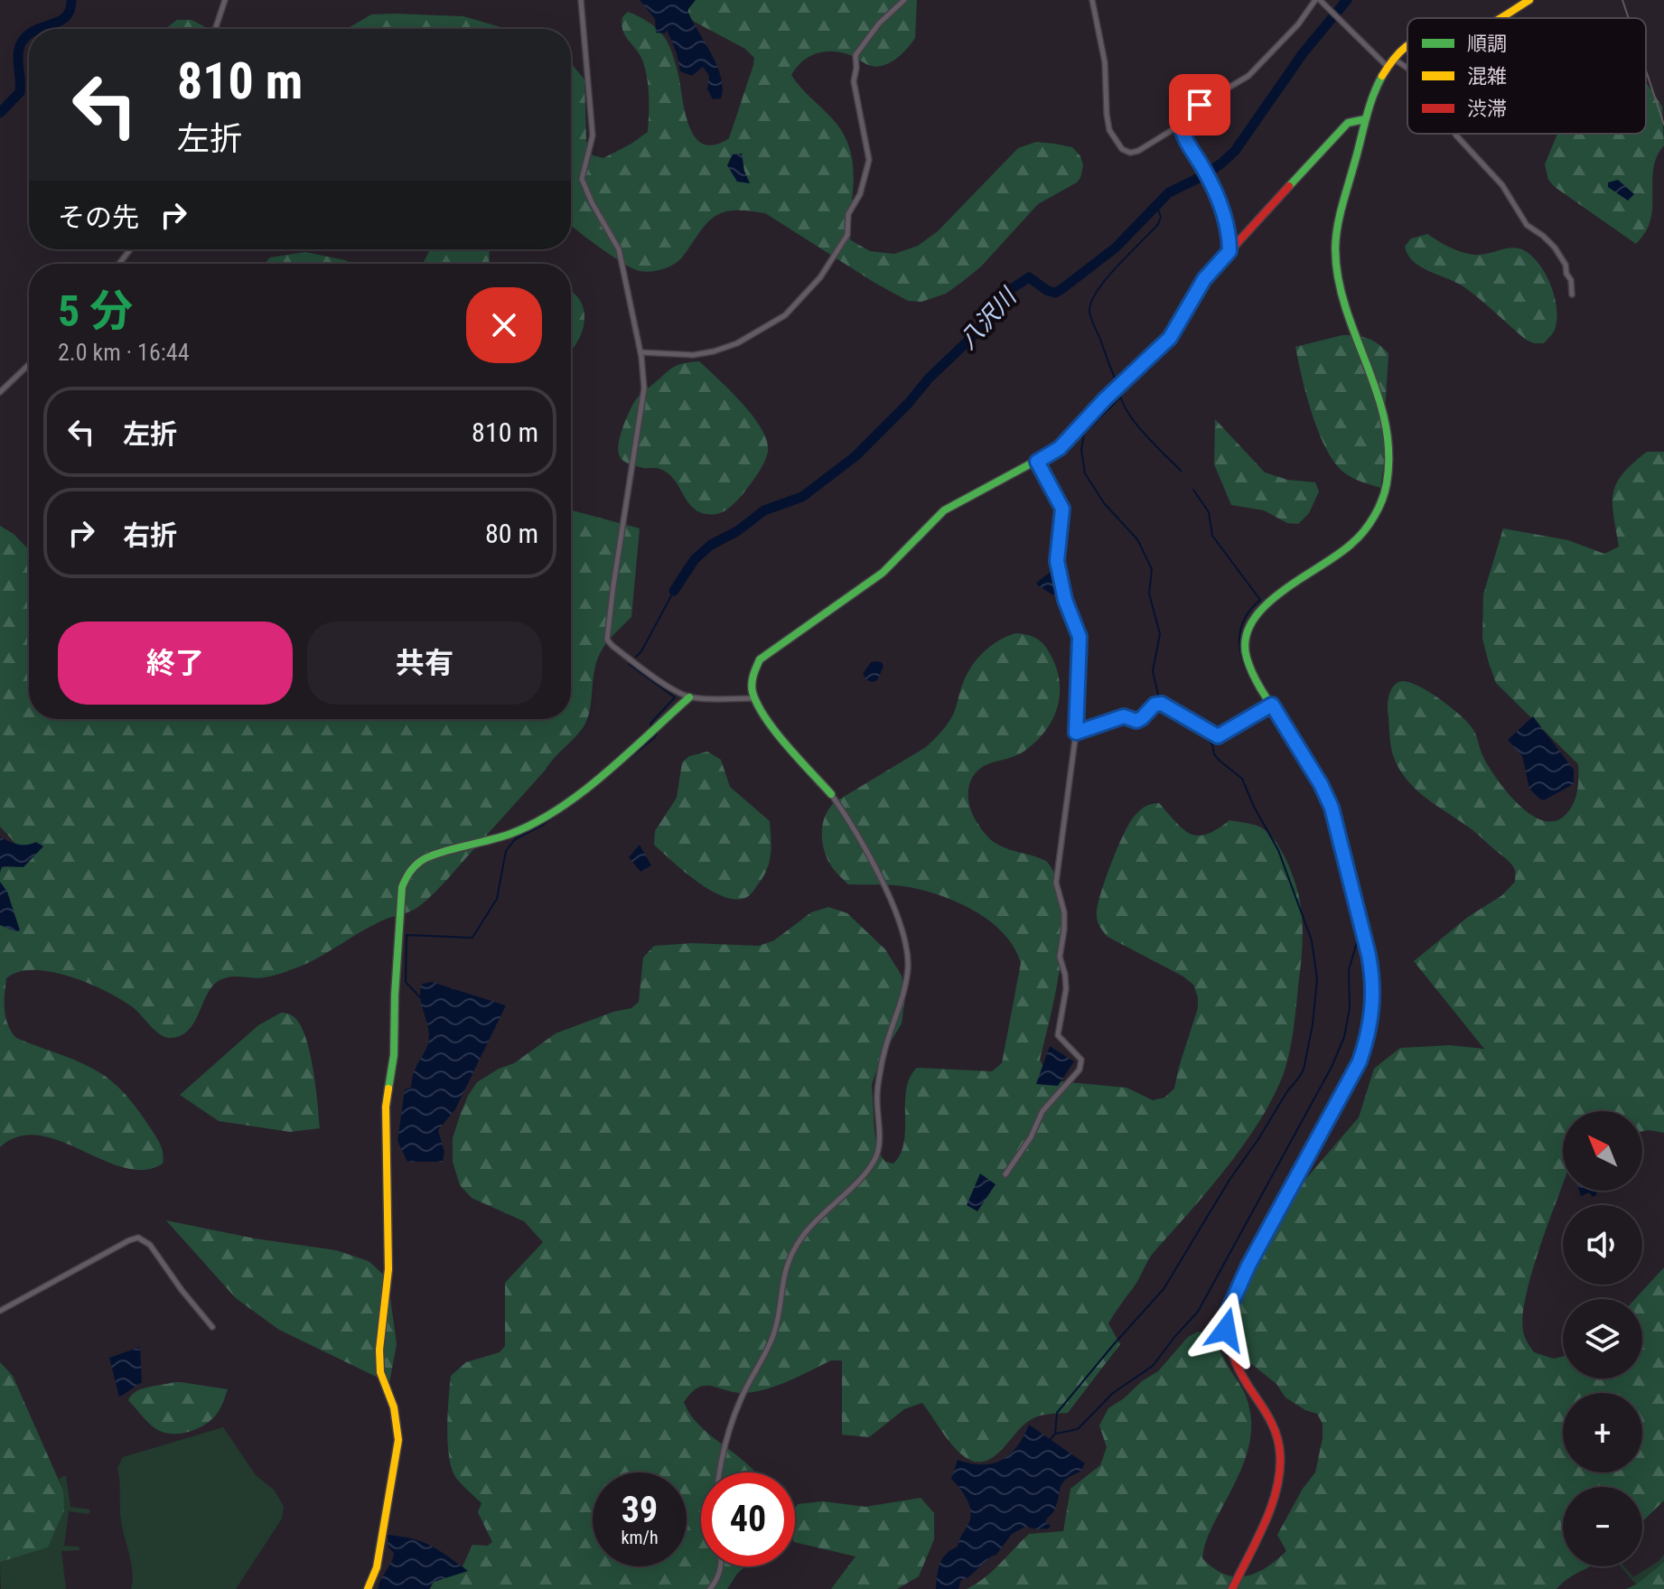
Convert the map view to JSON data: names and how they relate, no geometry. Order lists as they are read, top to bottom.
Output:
{
  "water": ["八沢川"],
  "legend": ["順調", "混雑", "渋滞"],
  "north": "top left",
  "page": {
    "turn": ["810 m", "左折"],
    "then": "その先",
    "heading": ["5 分", "2.0 km · 16:44"],
    "list": [
      {
        "name": "左折",
        "value": "810 m"
      },
      {
        "name": "右折",
        "value": "80 m"
      }
    ],
    "buttons": ["終了", "共有"],
    "map_buttons": ["+", "−"],
    "speed": "39 km/h",
    "limit": "40"
  }
}
